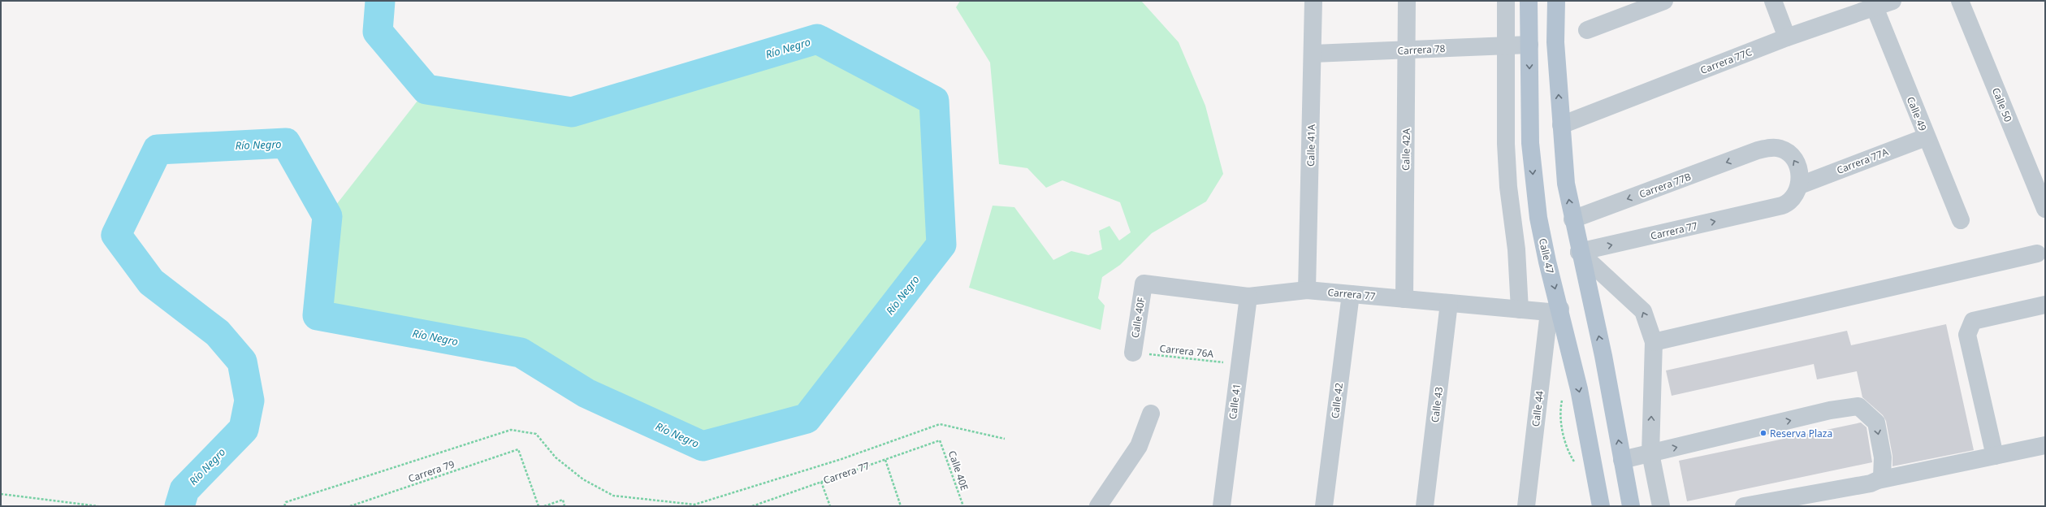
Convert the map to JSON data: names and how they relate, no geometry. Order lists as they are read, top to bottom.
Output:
{
  "streets": {
    "main road": ["Calle 47"],
    "street": [
      "Carrera 78",
      "Carrera 77C",
      "Calle 50",
      "Calle 49",
      "Calle 41A",
      "Calle 42A",
      "Carrera 77A",
      "Carrera 77B",
      "Carrera 77",
      "Calle 40F",
      "Calle 42",
      "Calle 41",
      "Calle 43",
      "Calle 44"
    ],
    "path": ["Carrera 76A", "Calle 40E", "Carrera 79"]
  },
  "crossings": [
    ["Carrera 78", "Calle 41A"],
    ["Carrera 78", "Calle 42A"],
    ["Carrera 78", "Calle 47"],
    ["Carrera 77C", "Calle 49"],
    ["Calle 49", "Carrera 77A"],
    ["Calle 41A", "Carrera 77"],
    ["Calle 42A", "Carrera 77"],
    ["Carrera 77A", "Carrera 77B"],
    ["Carrera 77A", "Carrera 77"],
    ["Carrera 77B", "Carrera 77"],
    ["Carrera 77", "Calle 47"],
    ["Carrera 77", "Calle 40F"],
    ["Carrera 77", "Calle 42"],
    ["Carrera 77", "Calle 41"],
    ["Carrera 77", "Calle 43"],
    ["Carrera 77", "Calle 44"],
    ["Carrera 77", "Calle 40E"],
    ["Calle 47", "Calle 44"],
    ["Calle 40F", "Carrera 76A"],
    ["Carrera 76A", "Calle 41"]
  ],
  "water": ["Río Negro"],
  "places": ["Reserva Plaza"]
}
